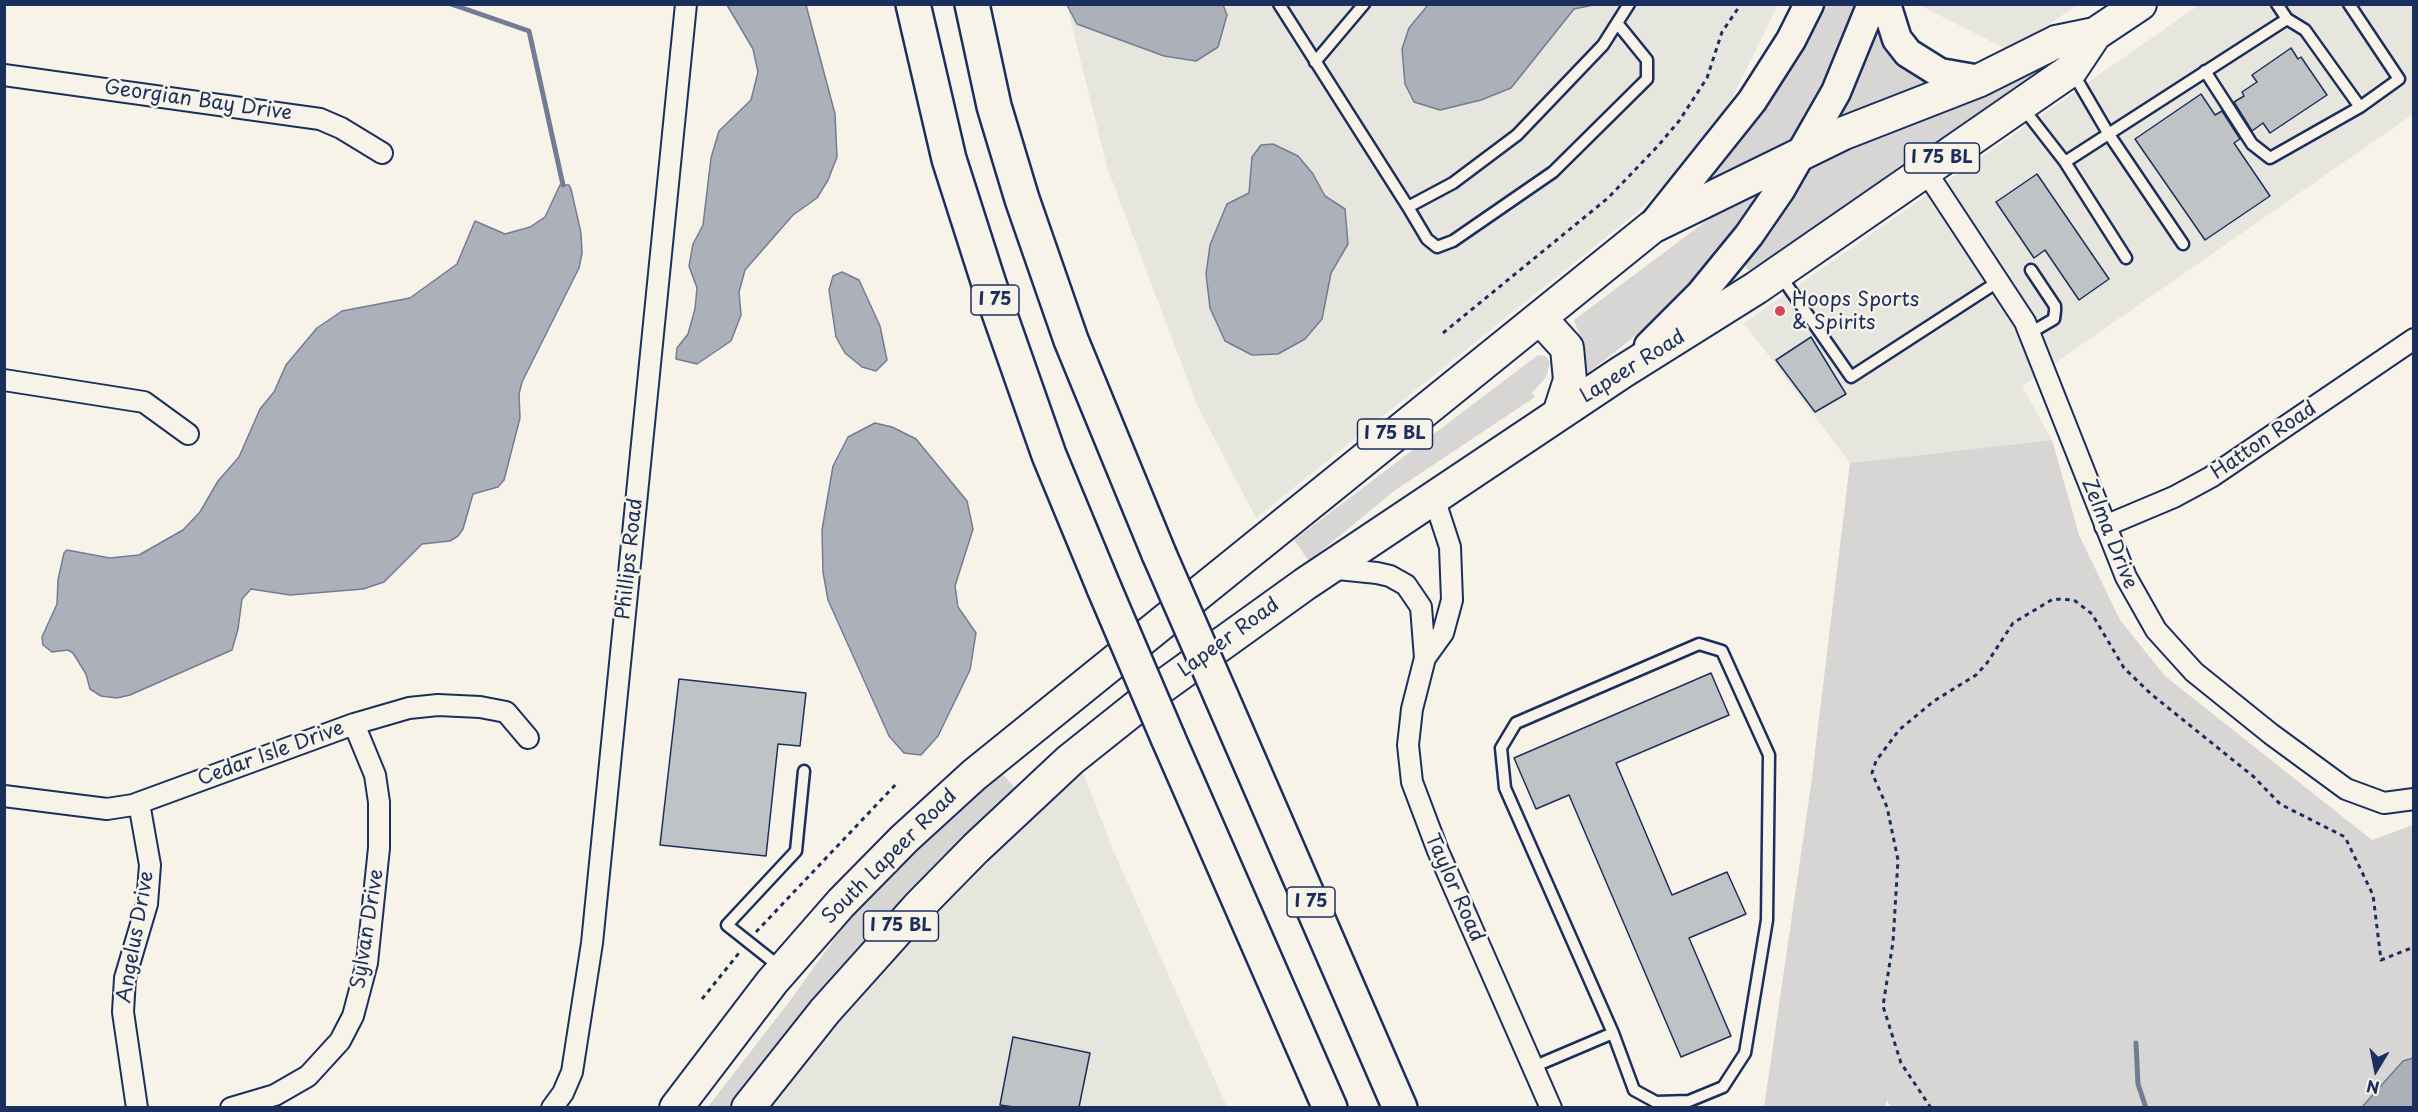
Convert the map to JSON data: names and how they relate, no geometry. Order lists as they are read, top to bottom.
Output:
{
  "streets": {
    "highway": ["I 75"],
    "main road": ["I 75 BL", "Lapeer Road", "South Lapeer Road"],
    "street": [
      "Georgian Bay Drive",
      "Hatton Road",
      "Zelma Drive",
      "Phillips Road",
      "Cedar Isle Drive",
      "Taylor Road",
      "Sylvan Drive",
      "Angelus Drive"
    ]
  },
  "crossings": [
    ["Lapeer Road", "Zelma Drive"],
    ["Lapeer Road", "South Lapeer Road"],
    ["Lapeer Road", "Taylor Road"],
    ["Hatton Road", "Zelma Drive"],
    ["Cedar Isle Drive", "Sylvan Drive"],
    ["Cedar Isle Drive", "Angelus Drive"]
  ],
  "places": ["Hoops Sports & Spirits"],
  "north": "bottom"
}
